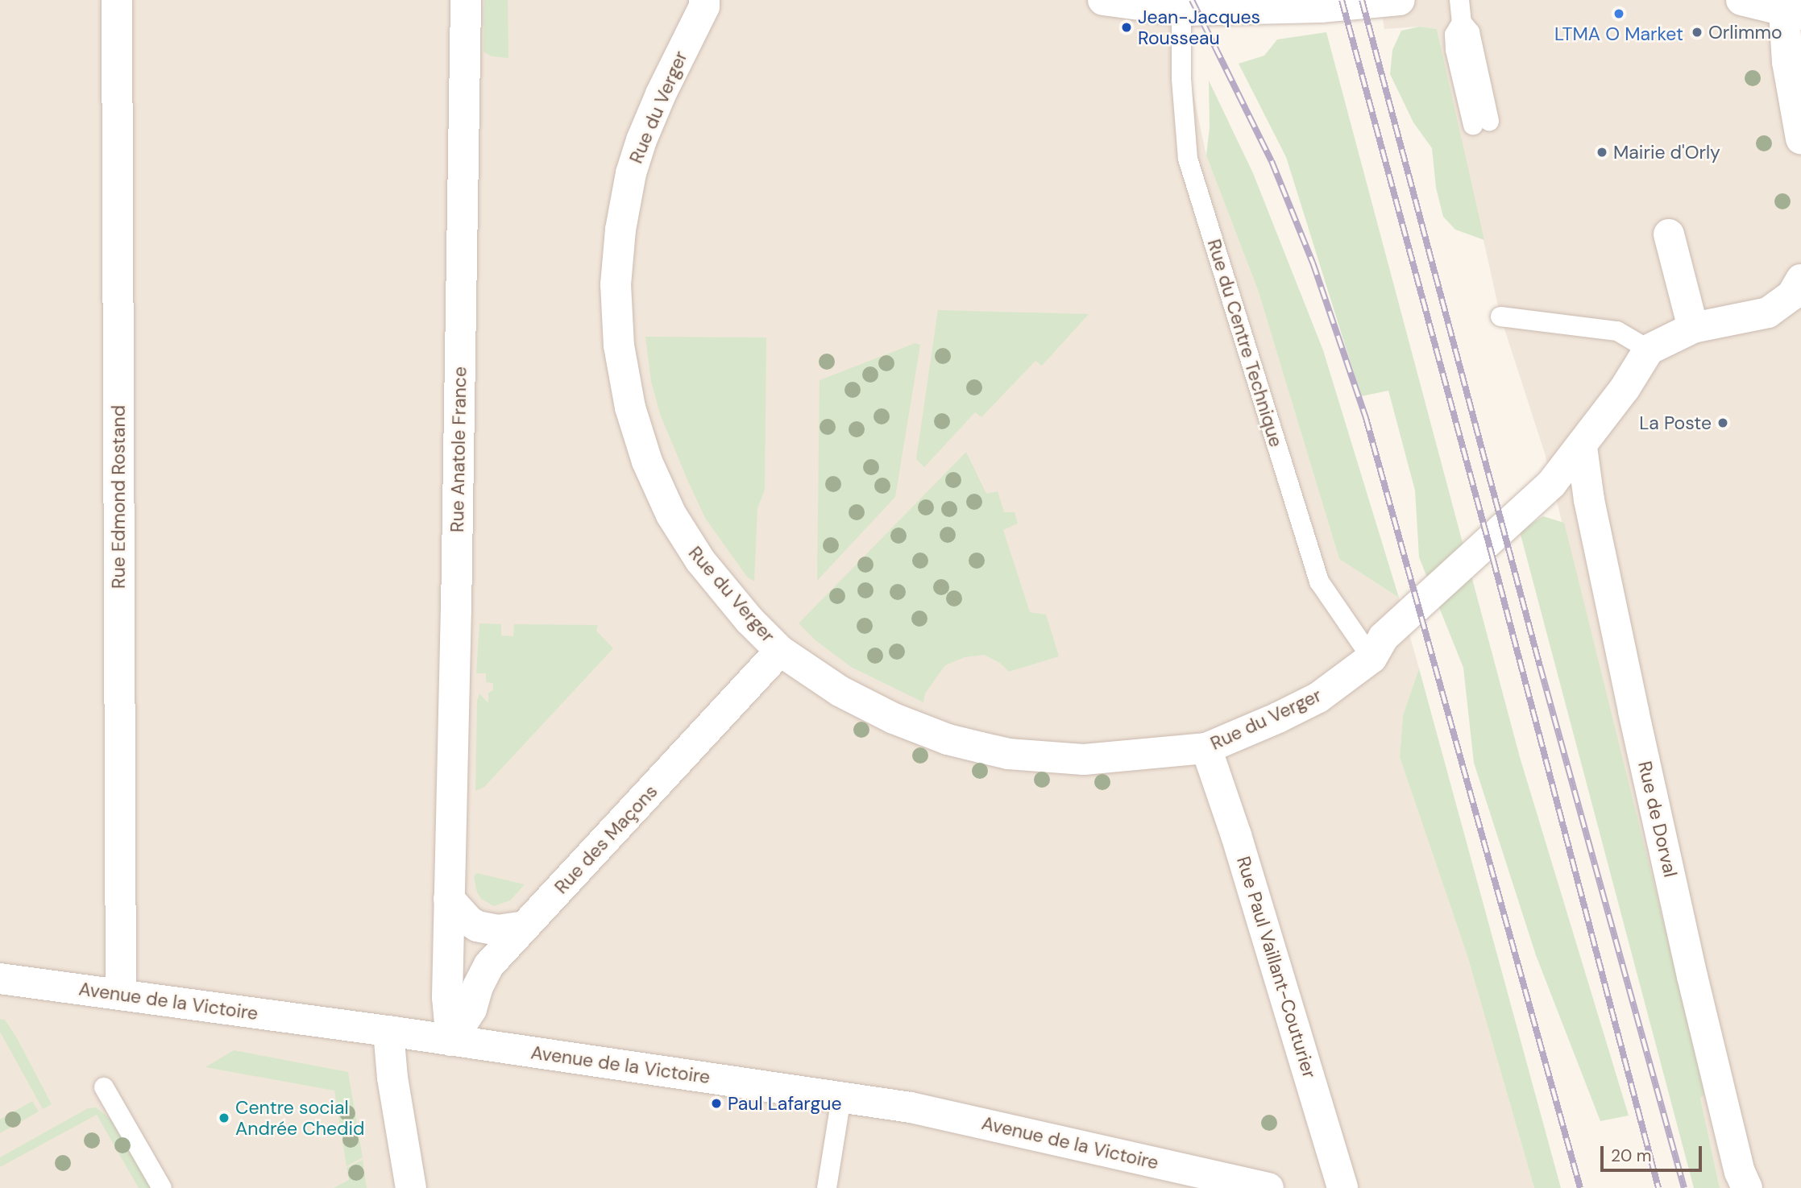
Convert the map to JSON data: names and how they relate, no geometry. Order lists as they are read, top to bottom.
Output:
{
  "streets": {
    "street": [
      "Rue du Verger",
      "Rue Anatole France",
      "Rue Edmond Rostand",
      "Rue de Dorval",
      "Rue des Maçons",
      "Rue Paul Vaillant-Couturier",
      "Avenue de la Victoire"
    ],
    "lane": ["Rue du Centre Technique"]
  },
  "crossings": [
    ["Rue du Verger", "Rue du Centre Technique"],
    ["Rue du Verger", "Rue de Dorval"],
    ["Rue du Verger", "Rue des Maçons"],
    ["Rue du Verger", "Rue Paul Vaillant-Couturier"],
    ["Rue Anatole France", "Rue des Maçons"],
    ["Rue Anatole France", "Avenue de la Victoire"],
    ["Rue Edmond Rostand", "Avenue de la Victoire"],
    ["Rue des Maçons", "Avenue de la Victoire"]
  ],
  "places": [
    "LTMA O Market",
    "Jean-Jacques Rousseau",
    "Orlimmo",
    "Mairie d'Orly",
    "La Poste",
    "Paul Lafargue",
    "Centre social Andrée Chedid"
  ],
  "scale_bar": "20 m"
}
